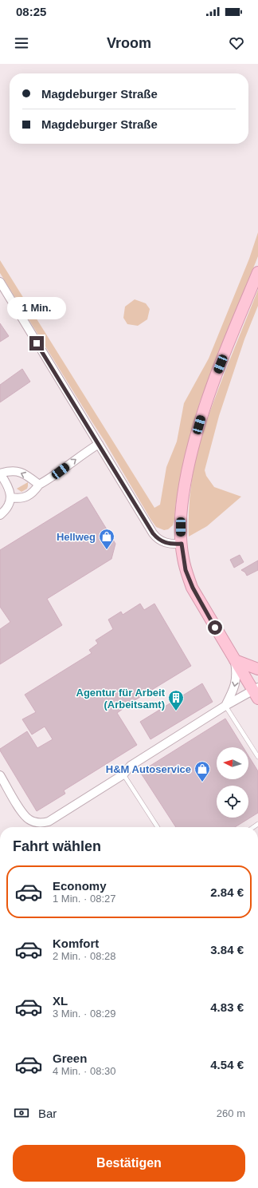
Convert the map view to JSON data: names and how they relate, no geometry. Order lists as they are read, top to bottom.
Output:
{
  "places": {
    "shop": ["Hellweg", "H&M Autoservice"],
    "building": ["Agentur für Arbeit (Arbeitsamt)"]
  },
  "north": "left",
  "page": {
    "status": "08:25",
    "header": "Vroom",
    "banner": ["Magdeburger Straße", "Magdeburger Straße"],
    "bubble": "1 Min.",
    "heading": "Fahrt wählen",
    "list": [
      {
        "name": "Economy",
        "note": "1 Min. · 08:27",
        "value": "2.84 €"
      },
      {
        "name": "Komfort",
        "note": "2 Min. · 08:28",
        "value": "3.84 €"
      },
      {
        "name": "XL",
        "note": "3 Min. · 08:29",
        "value": "4.83 €"
      },
      {
        "name": "Green",
        "note": "4 Min. · 08:30",
        "value": "4.54 €"
      }
    ],
    "pay": ["Bar", "260 m"],
    "buttons": "Bestätigen"
  }
}
